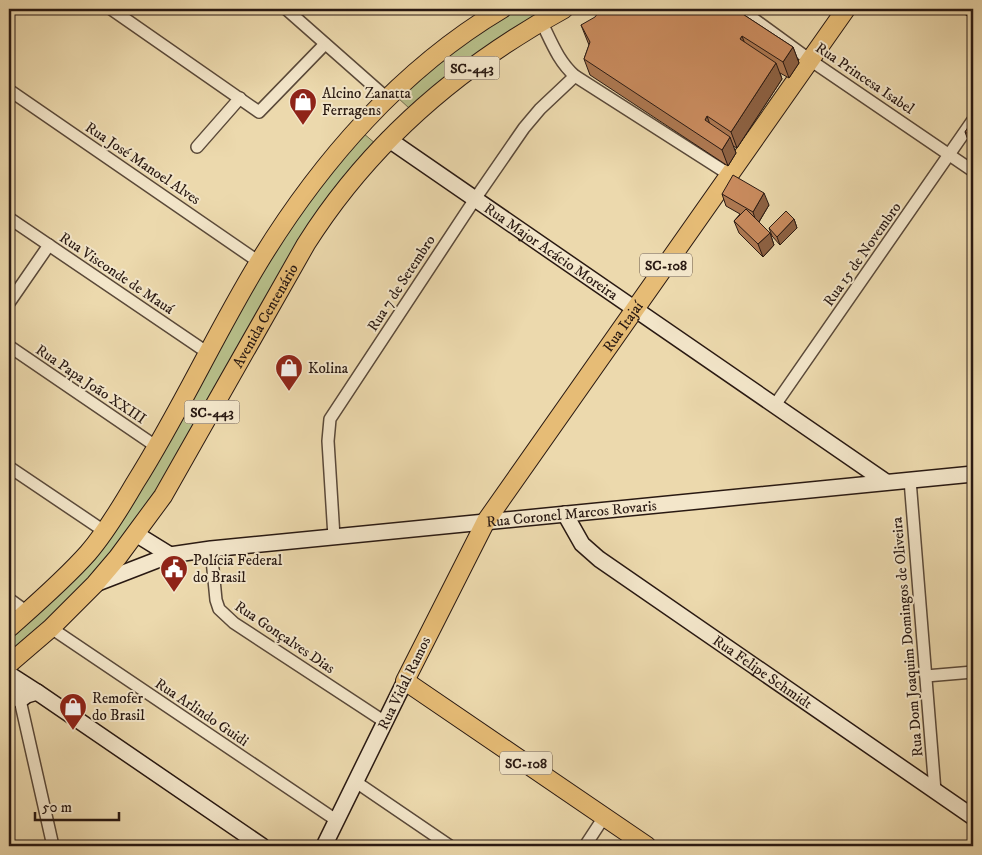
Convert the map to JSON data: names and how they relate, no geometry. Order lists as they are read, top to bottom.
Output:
{
  "streets": {
    "main road": [
      "SC-443",
      "SC-108",
      "Avenida Centenário",
      "Rua Itajaí",
      "Rua Vidal Ramos"
    ],
    "street": [
      "Rua Princesa Isabel",
      "Rua José Manoel Alves",
      "Rua Major Acácio Moreira",
      "Rua 15 de Novembro",
      "Rua Visconde de Mauá",
      "Rua 7 de Setembro",
      "Rua Papa João XXIII",
      "Rua Coronel Marcos Rovaris",
      "Rua Gonçalves Dias",
      "Rua Dom Joaquim Domingos de Oliveira",
      "Rua Felipe Schmidt",
      "Rua Arlindo Guidi"
    ]
  },
  "crossings": [
    ["Rua Princesa Isabel", "Rua 15 de Novembro"],
    ["Rua Princesa Isabel", "Rua Itajaí"],
    ["Rua José Manoel Alves", "Avenida Centenário"],
    ["Rua Major Acácio Moreira", "Rua 15 de Novembro"],
    ["Rua Major Acácio Moreira", "Rua 7 de Setembro"],
    ["Rua Major Acácio Moreira", "Avenida Centenário"],
    ["Rua Major Acácio Moreira", "Rua Itajaí"],
    ["Rua Major Acácio Moreira", "Rua Coronel Marcos Rovaris"],
    ["SC-108", "Rua Vidal Ramos"],
    ["Rua Visconde de Mauá", "Avenida Centenário"],
    ["Rua 7 de Setembro", "Rua Coronel Marcos Rovaris"],
    ["Avenida Centenário", "Rua Papa João XXIII"],
    ["Avenida Centenário", "Rua Coronel Marcos Rovaris"],
    ["Avenida Centenário", "Rua Arlindo Guidi"],
    ["Rua Itajaí", "Rua Coronel Marcos Rovaris"],
    ["Rua Itajaí", "Rua Vidal Ramos"],
    ["Rua Coronel Marcos Rovaris", "Rua Gonçalves Dias"],
    ["Rua Coronel Marcos Rovaris", "Rua Dom Joaquim Domingos de Oliveira"],
    ["Rua Coronel Marcos Rovaris", "Rua Felipe Schmidt"],
    ["Rua Coronel Marcos Rovaris", "Rua Vidal Ramos"],
    ["Rua Gonçalves Dias", "Rua Vidal Ramos"],
    ["Rua Dom Joaquim Domingos de Oliveira", "Rua Felipe Schmidt"],
    ["Rua Vidal Ramos", "Rua Arlindo Guidi"]
  ],
  "places": {
    "shop": ["Alcino Zanatta Ferragens", "Kolina", "Remofer do Brasil"],
    "public building": ["Polícia Federal do Brasil"]
  },
  "scale_bar": "50 m"
}
